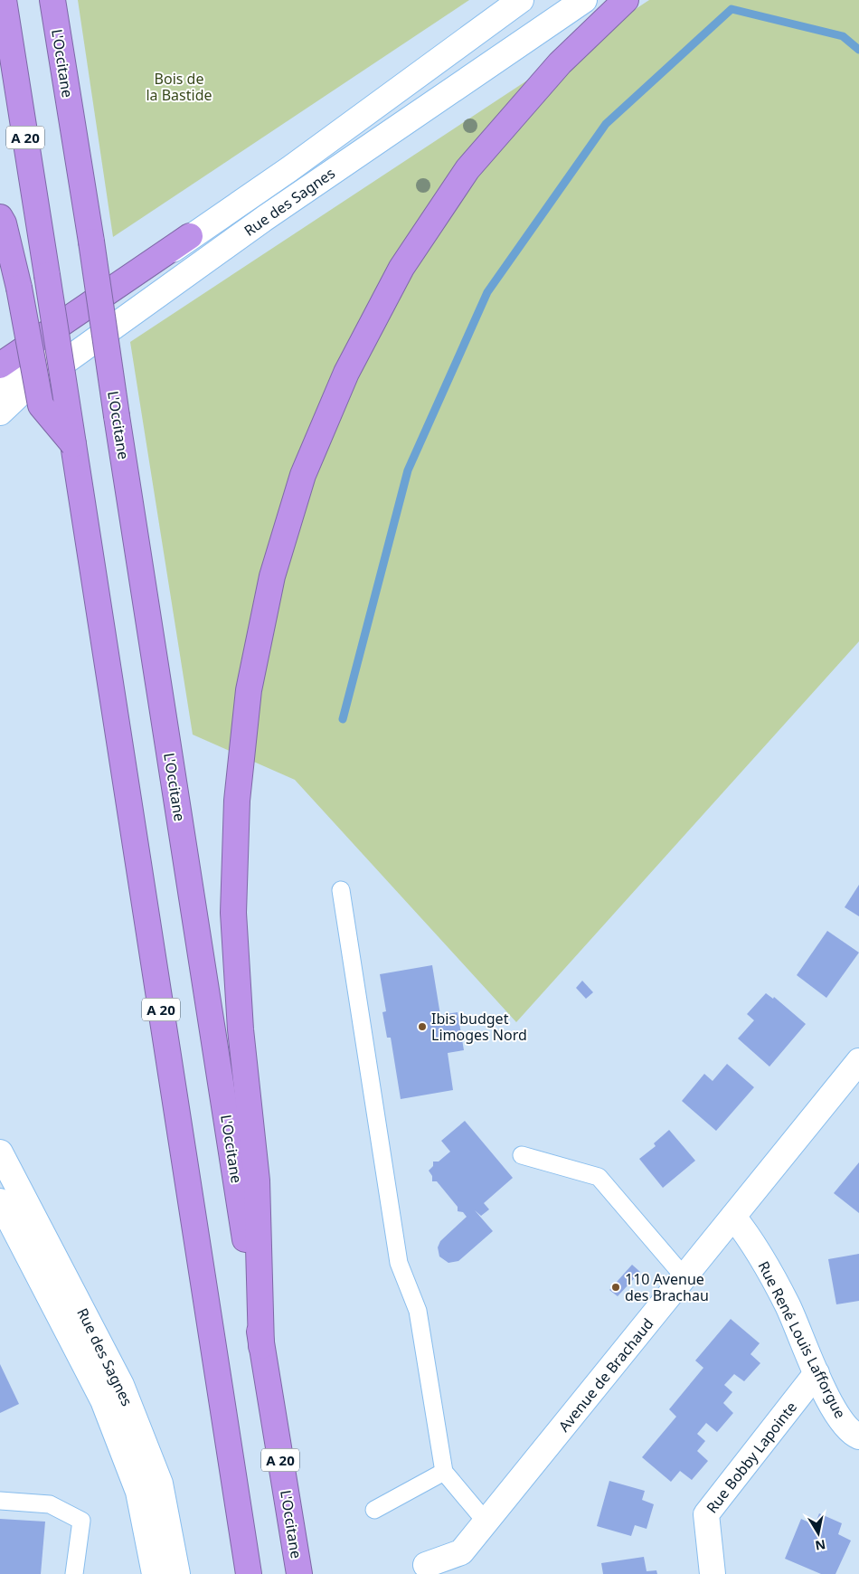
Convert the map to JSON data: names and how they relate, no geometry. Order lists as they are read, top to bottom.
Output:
{
  "streets": {
    "highway": ["L'Occitane", "A 20"],
    "street": [
      "Rue des Sagnes",
      "Rue René Louis Lafforgue",
      "Avenue de Brachaud",
      "Rue Bobby Lapointe"
    ]
  },
  "crossings": [
    ["Rue René Louis Lafforgue", "Avenue de Brachaud"],
    ["Rue René Louis Lafforgue", "Rue Bobby Lapointe"]
  ],
  "parks": ["Bois de la Bastide"],
  "places": ["Ibis budget Limoges Nord", "110 Avenue des Brachau"],
  "north": "bottom"
}
